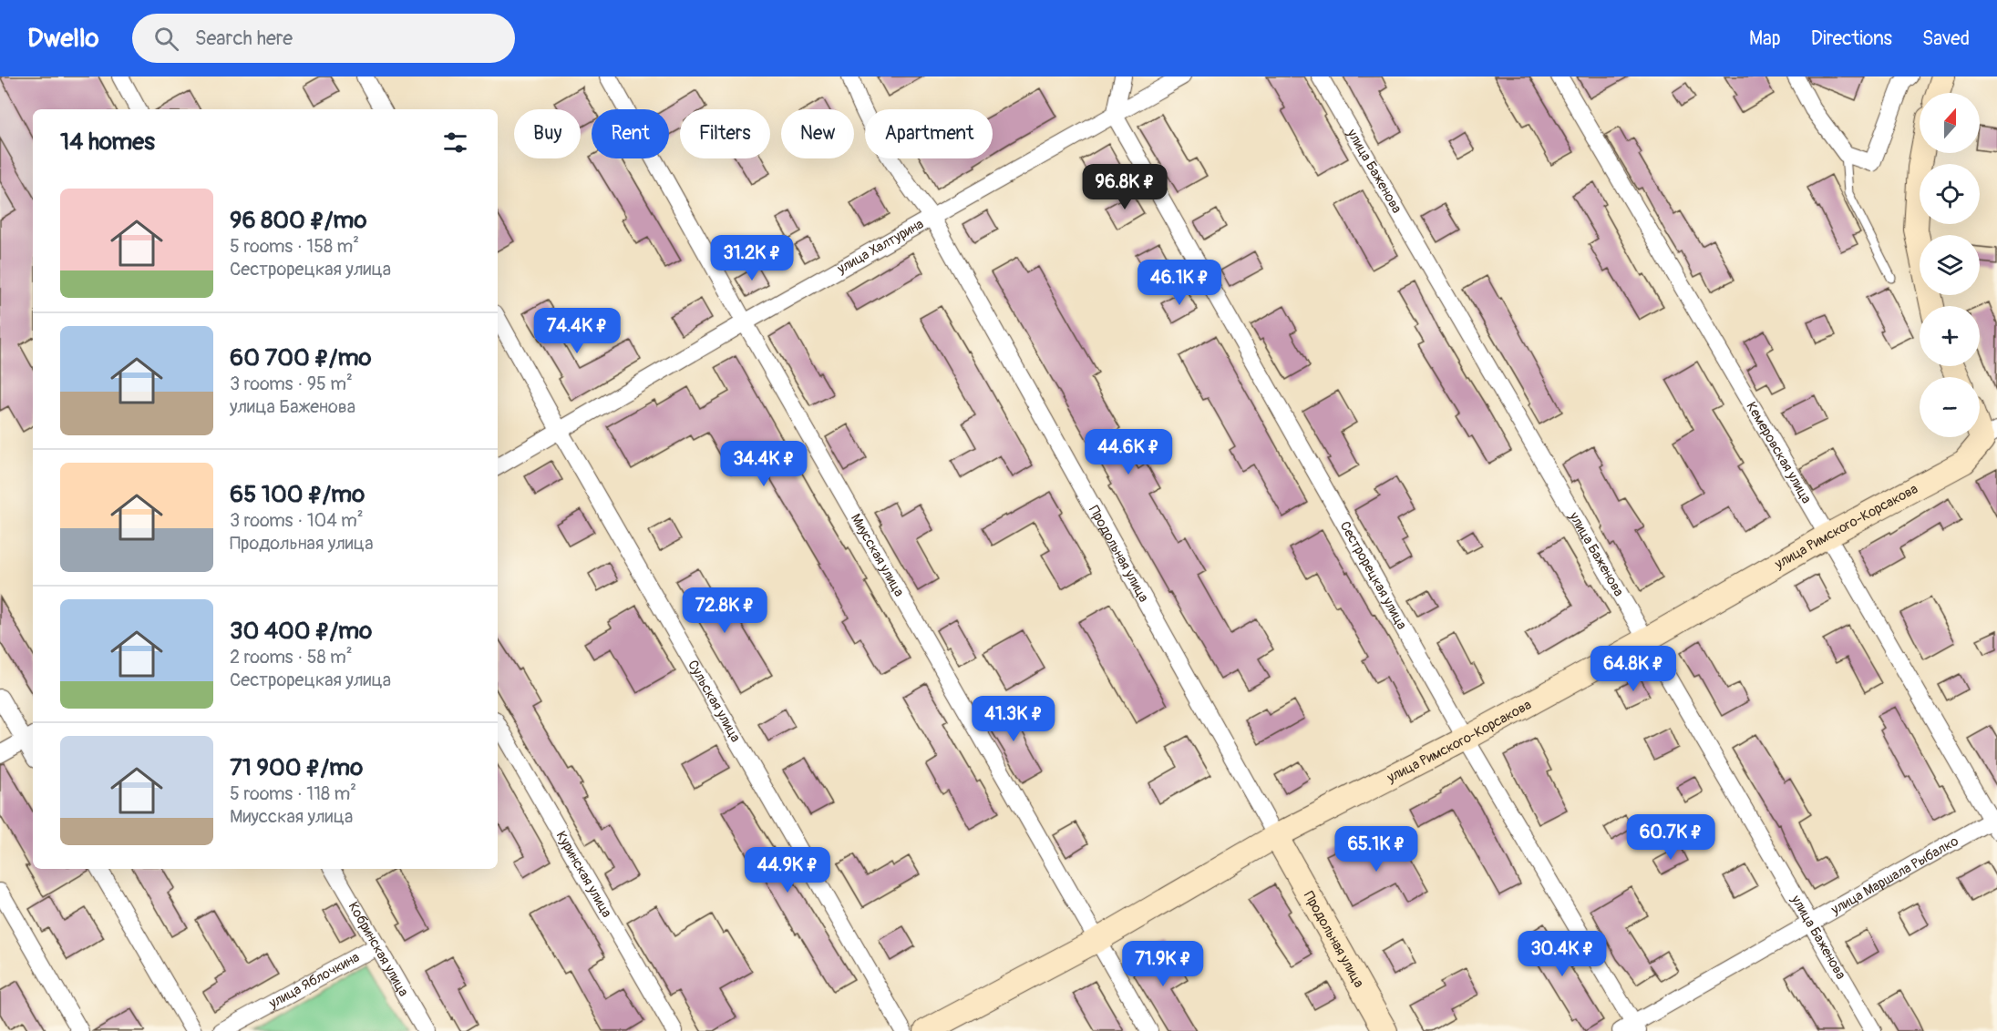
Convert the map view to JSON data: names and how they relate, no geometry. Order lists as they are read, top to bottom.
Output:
{
  "streets": {
    "main road": ["улица Римского-Корсакова", "Продольная улица"],
    "street": [
      "улица Баженова",
      "улица Халтурина",
      "Кемеровская улица",
      "Миусская улица",
      "Сестрорецкая улица",
      "Сульская улица",
      "Куринская улица",
      "улица Маршала Рыбалко",
      "Кобринская улица",
      "улица Яблочкина"
    ]
  },
  "crossings": [
    ["улица Баженова", "улица Римского-Корсакова"],
    ["улица Баженова", "улица Маршала Рыбалко"],
    ["улица Халтурина", "Продольная улица"],
    ["улица Халтурина", "Миусская улица"],
    ["улица Халтурина", "Сестрорецкая улица"],
    ["улица Халтурина", "Сульская улица"],
    ["Кемеровская улица", "улица Римского-Корсакова"],
    ["Кемеровская улица", "улица Маршала Рыбалко"],
    ["улица Римского-Корсакова", "Продольная улица"],
    ["улица Римского-Корсакова", "Миусская улица"],
    ["улица Римского-Корсакова", "Сестрорецкая улица"],
    ["Сестрорецкая улица", "улица Маршала Рыбалко"],
    ["Кобринская улица", "улица Яблочкина"]
  ],
  "north": "top",
  "page": {
    "header": "Dwello",
    "search": "Search here",
    "nav": ["Map", "Directions", "Saved"],
    "map_buttons": ["+", "−"],
    "chip": [
      "Buy",
      "Rent",
      "Filters",
      "New",
      "Apartment"
    ],
    "heading": "14 homes",
    "price": [
      "96.8K ₽",
      "31.2K ₽",
      "46.1K ₽",
      "74.4K ₽",
      "44.6K ₽",
      "34.4K ₽",
      "72.8K ₽",
      "64.8K ₽",
      "41.3K ₽",
      "60.7K ₽",
      "65.1K ₽",
      "44.9K ₽",
      "30.4K ₽",
      "71.9K ₽"
    ],
    "list": [
      {
        "name": "96 800 ₽/mo",
        "note": "5 rooms · 158 m² · Сестрорецкая улица"
      },
      {
        "name": "60 700 ₽/mo",
        "note": "3 rooms · 95 m² · улица Баженова"
      },
      {
        "name": "65 100 ₽/mo",
        "note": "3 rooms · 104 m² · Продольная улица"
      },
      {
        "name": "30 400 ₽/mo",
        "note": "2 rooms · 58 m² · Сестрорецкая улица"
      },
      {
        "name": "71 900 ₽/mo",
        "note": "5 rooms · 118 m² · Миусская улица"
      }
    ]
  }
}
